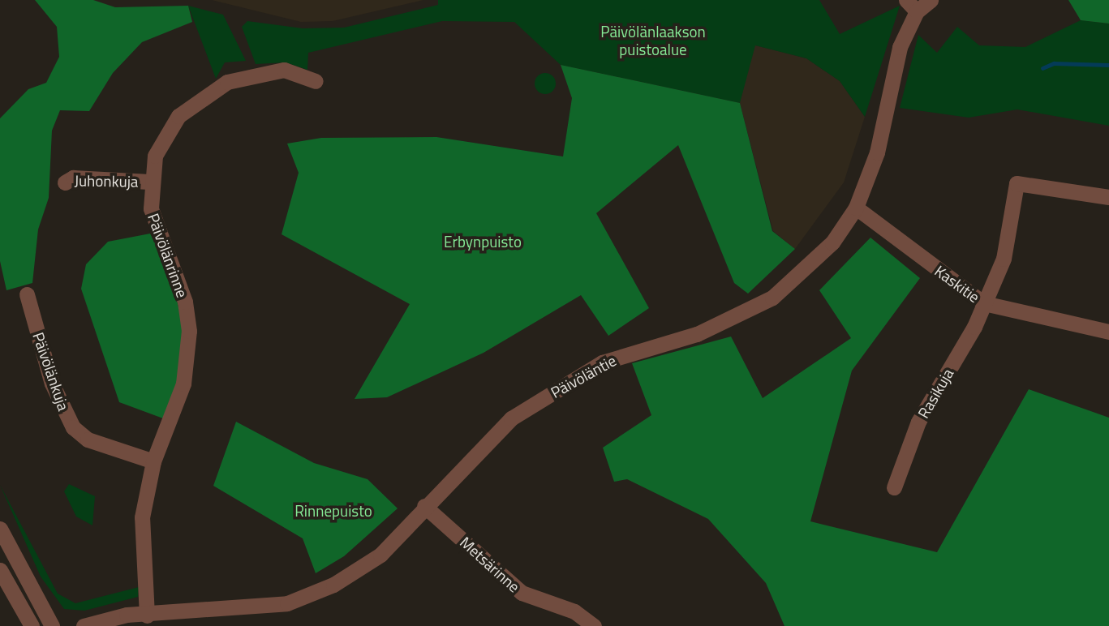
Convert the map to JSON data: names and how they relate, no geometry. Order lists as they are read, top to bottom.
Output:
{
  "streets": {
    "street": [
      "Juhonkuja",
      "Päivölänrinne",
      "Kaskitie",
      "Päivölänkuja",
      "Päivöläntie",
      "Rasikuja",
      "Metsärinne"
    ]
  },
  "crossings": [
    ["Juhonkuja", "Päivölänrinne"],
    ["Päivölänrinne", "Päivölänkuja"],
    ["Päivölänrinne", "Päivöläntie"],
    ["Kaskitie", "Päivöläntie"],
    ["Kaskitie", "Rasikuja"],
    ["Päivöläntie", "Metsärinne"]
  ],
  "parks": ["Päivölänlaakson puistoalue", "Erbynpuisto", "Rinnepuisto"]
}
